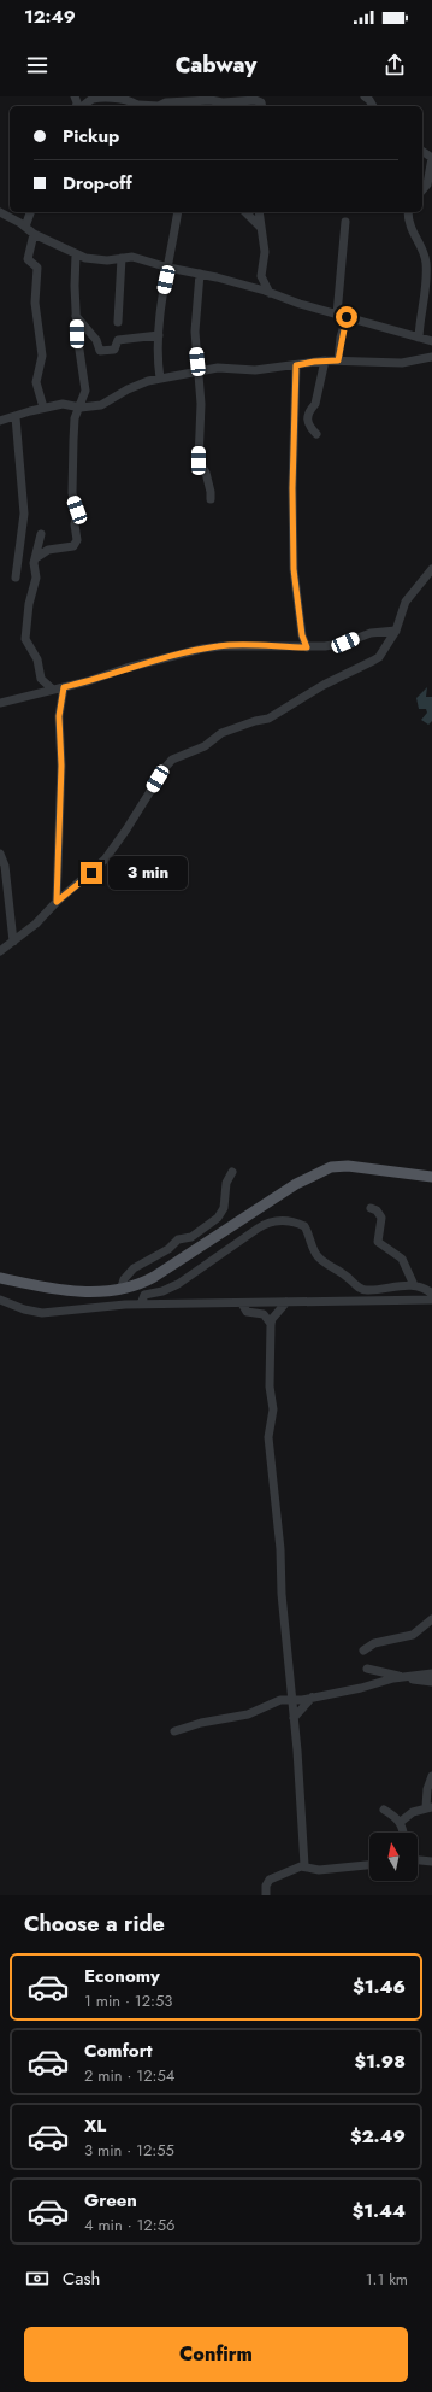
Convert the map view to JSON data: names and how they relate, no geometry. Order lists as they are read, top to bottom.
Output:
{
  "north": "top",
  "page": {
    "status": "12:49",
    "header": "Cabway",
    "banner": ["Pickup", "Drop-off"],
    "bubble": "3 min",
    "heading": "Choose a ride",
    "list": [
      {
        "name": "Economy",
        "note": "1 min · 12:53",
        "value": "$1.46"
      },
      {
        "name": "Comfort",
        "note": "2 min · 12:54",
        "value": "$1.98"
      },
      {
        "name": "XL",
        "note": "3 min · 12:55",
        "value": "$2.49"
      },
      {
        "name": "Green",
        "note": "4 min · 12:56",
        "value": "$1.44"
      }
    ],
    "pay": ["Cash", "1.1 km"],
    "buttons": "Confirm"
  }
}
